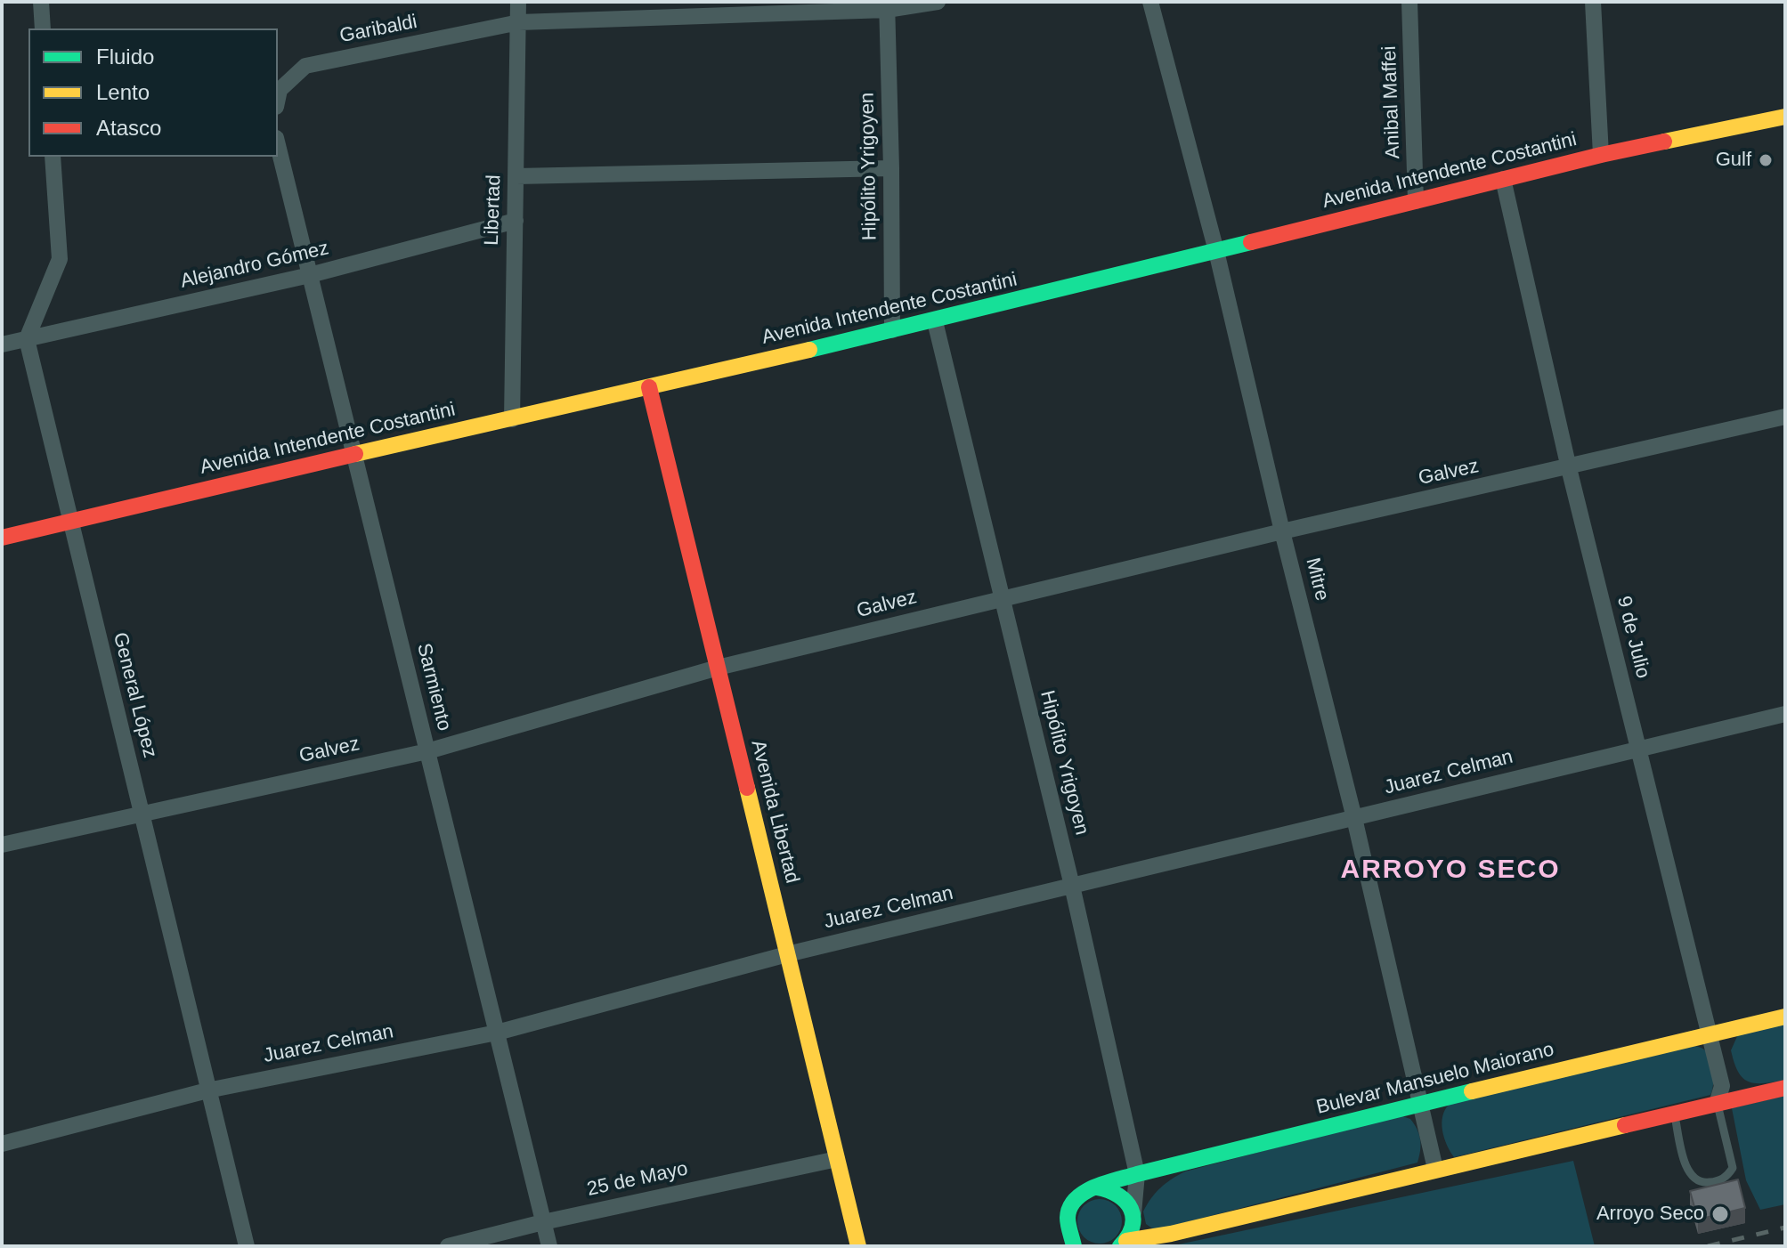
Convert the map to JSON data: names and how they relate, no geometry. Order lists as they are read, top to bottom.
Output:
{
  "streets": {
    "main road": ["Avenida Intendente Costantini", "Avenida Libertad", "Bulevar Mansuelo Maiorano"],
    "street": [
      "Garibaldi",
      "Anibal Maffei",
      "Hipólito Yrigoyen",
      "Libertad",
      "Alejandro Gómez",
      "Galvez",
      "Mitre",
      "9 de Julio",
      "Sarmiento",
      "General López",
      "Juarez Celman",
      "25 de Mayo"
    ]
  },
  "crossings": [
    ["Garibaldi", "Hipólito Yrigoyen"],
    ["Garibaldi", "Libertad"],
    ["Anibal Maffei", "Avenida Intendente Costantini"],
    ["Hipólito Yrigoyen", "Avenida Intendente Costantini"],
    ["Hipólito Yrigoyen", "Galvez"],
    ["Hipólito Yrigoyen", "Juarez Celman"],
    ["Hipólito Yrigoyen", "Bulevar Mansuelo Maiorano"],
    ["Avenida Intendente Costantini", "Libertad"],
    ["Avenida Intendente Costantini", "Mitre"],
    ["Avenida Intendente Costantini", "9 de Julio"],
    ["Avenida Intendente Costantini", "Sarmiento"],
    ["Avenida Intendente Costantini", "General López"],
    ["Avenida Intendente Costantini", "Avenida Libertad"],
    ["Libertad", "Alejandro Gómez"],
    ["Alejandro Gómez", "Sarmiento"],
    ["Alejandro Gómez", "General López"],
    ["Galvez", "Mitre"],
    ["Galvez", "9 de Julio"],
    ["Galvez", "Sarmiento"],
    ["Galvez", "General López"],
    ["Galvez", "Avenida Libertad"],
    ["Mitre", "Juarez Celman"],
    ["Mitre", "Bulevar Mansuelo Maiorano"],
    ["9 de Julio", "Juarez Celman"],
    ["9 de Julio", "Bulevar Mansuelo Maiorano"],
    ["Sarmiento", "Juarez Celman"],
    ["Sarmiento", "25 de Mayo"],
    ["General López", "Juarez Celman"],
    ["Juarez Celman", "Avenida Libertad"],
    ["Avenida Libertad", "25 de Mayo"]
  ],
  "districts": ["ARROYO SECO"],
  "places": ["Gulf", "Arroyo Seco"],
  "legend": ["Fluido", "Lento", "Atasco"]
}
